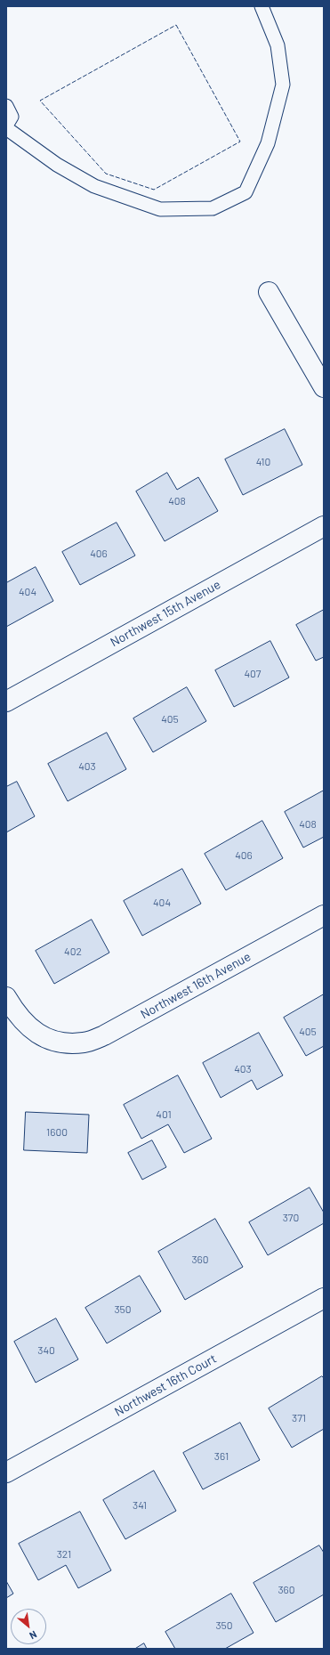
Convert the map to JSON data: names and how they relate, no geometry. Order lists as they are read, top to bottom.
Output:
{
  "streets": {
    "street": ["Northwest 15th Avenue", "Northwest 16th Avenue", "Northwest 16th Court"]
  },
  "house_numbers": [
    "410",
    "408",
    "406",
    "404",
    "407",
    "405",
    "403",
    "408",
    "406",
    "404",
    "402",
    "405",
    "403",
    "401",
    "1600",
    "370",
    "360",
    "350",
    "340",
    "371",
    "361",
    "341",
    "321",
    "360",
    "350"
  ],
  "north": "bottom right"
}
